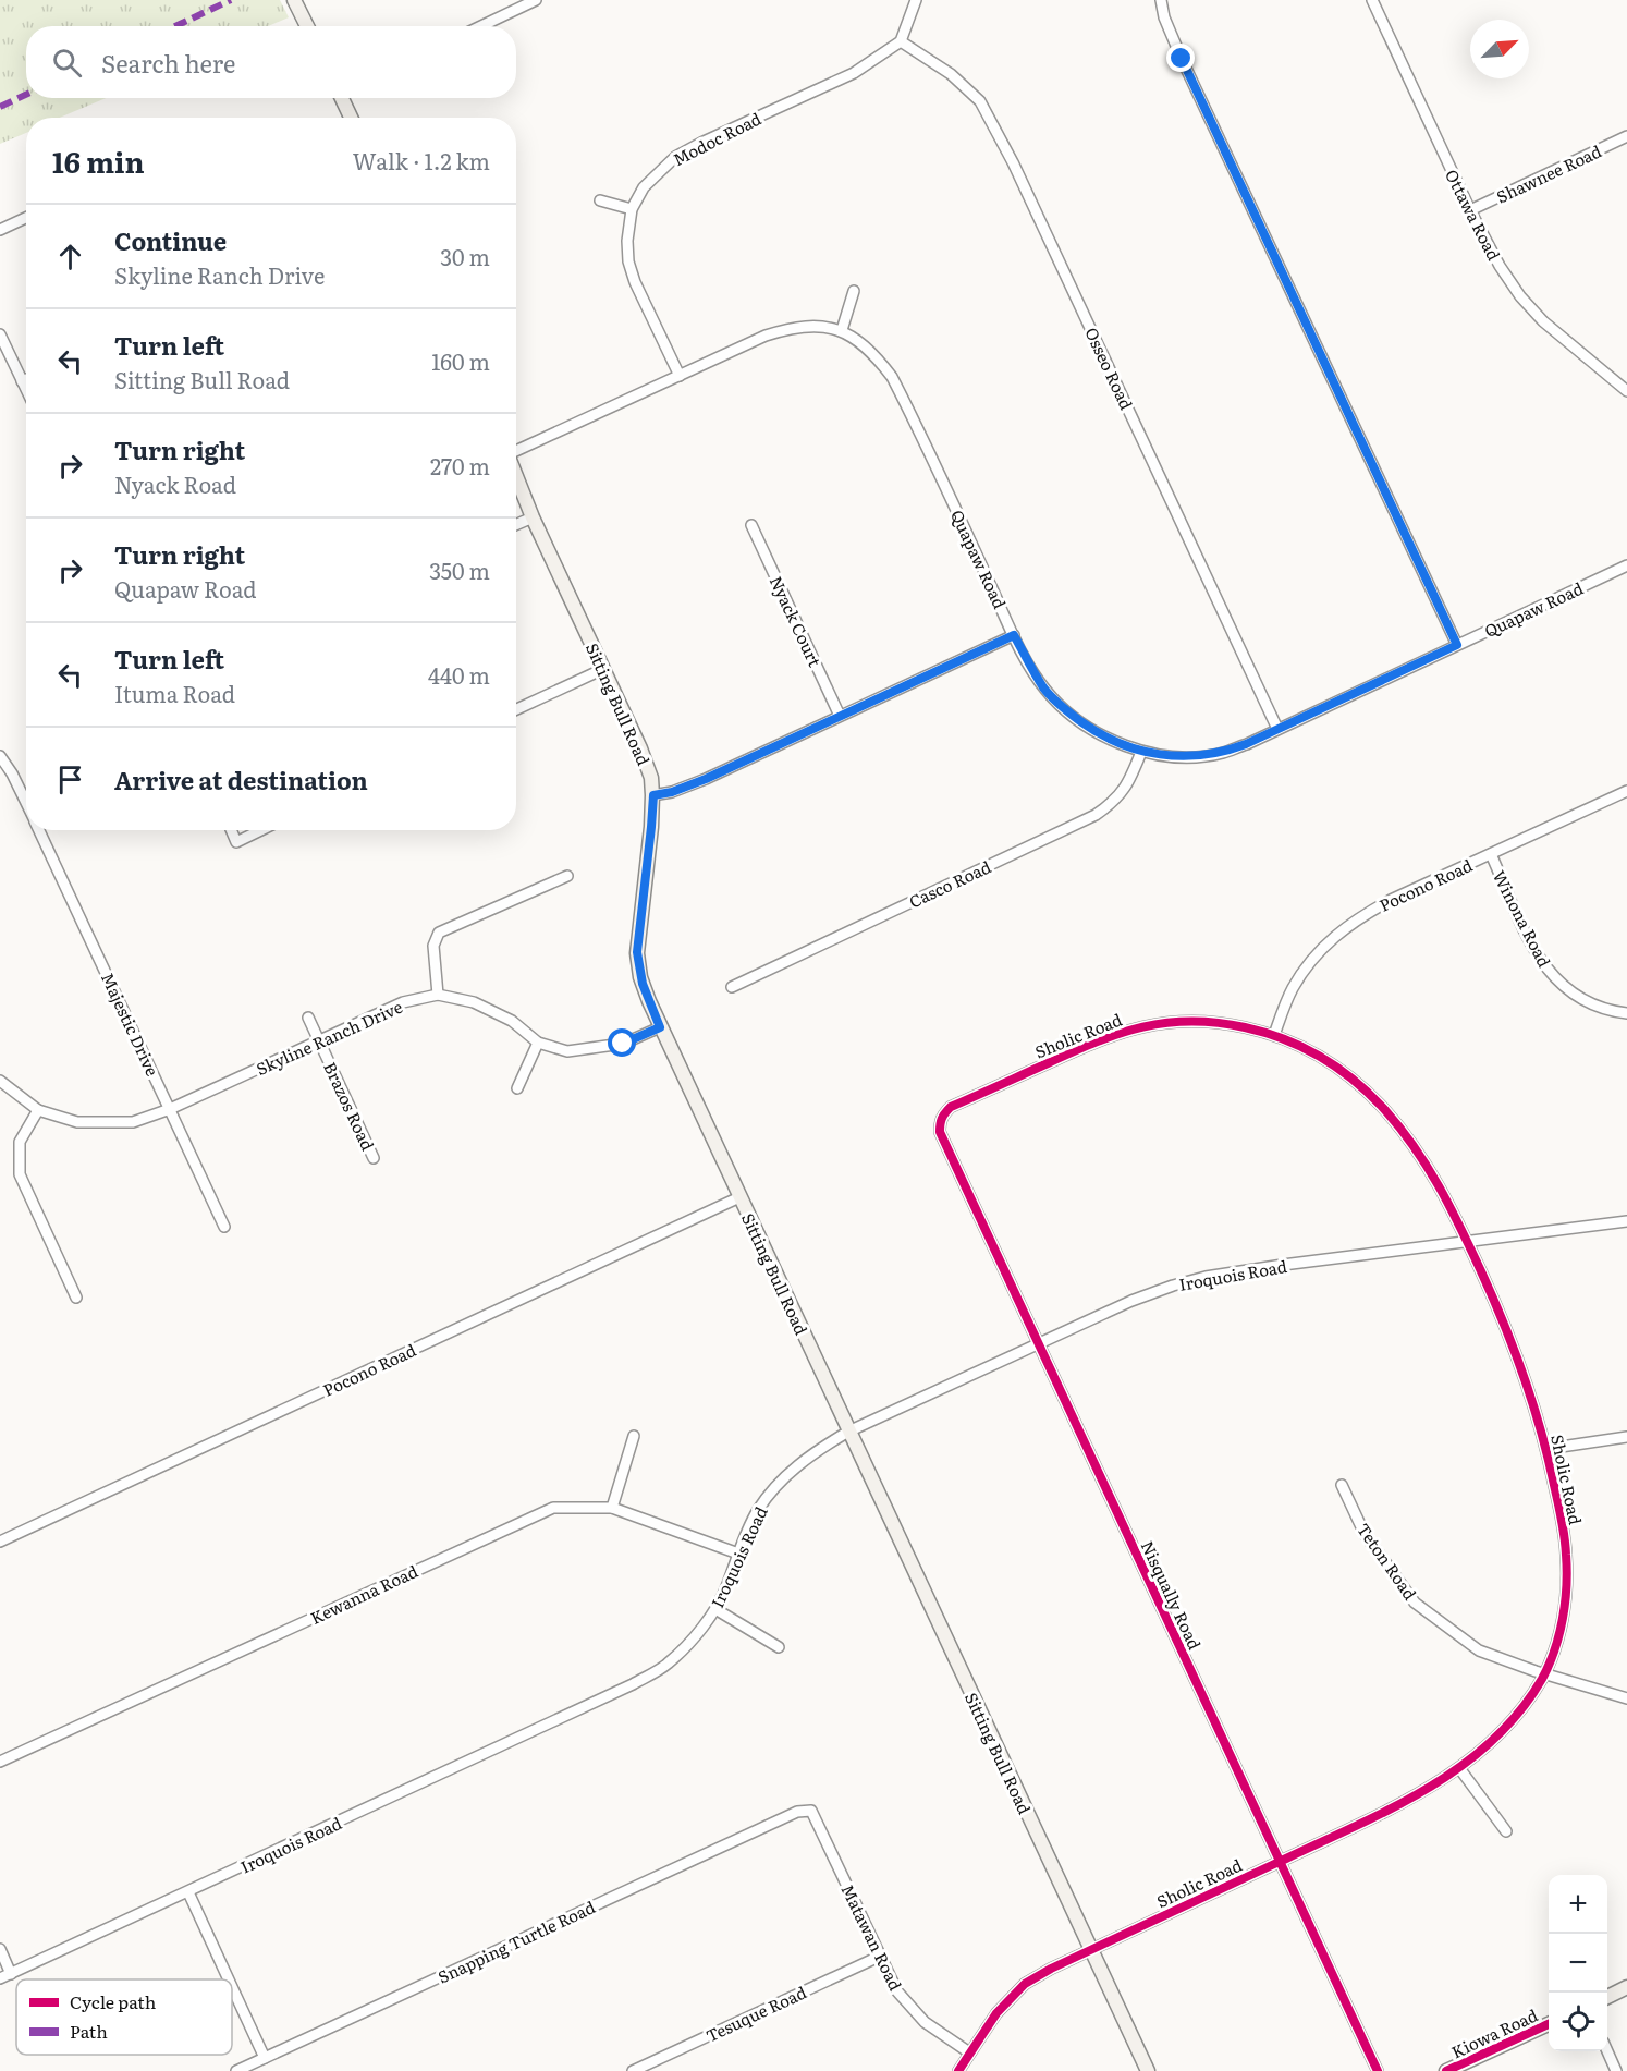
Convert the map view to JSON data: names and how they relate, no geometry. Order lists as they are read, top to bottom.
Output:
{
  "streets": {
    "street": [
      "Modoc Road",
      "Shawnee Road",
      "Ottawa Road",
      "Osseo Road",
      "Quapaw Road",
      "Nyack Court",
      "Sitting Bull Road",
      "Casco Road",
      "Pocono Road",
      "Winona Road",
      "Majestic Drive",
      "Sholic Road",
      "Skyline Ranch Drive",
      "Brazos Road",
      "Iroquois Road",
      "Teton Road",
      "Kewanna Road",
      "Nisqually Road",
      "Matawan Road",
      "Snapping Turtle Road",
      "Tesuque Road",
      "Kiowa Road"
    ]
  },
  "crossings": [
    ["Modoc Road", "Osseo Road"],
    ["Shawnee Road", "Ottawa Road"],
    ["Osseo Road", "Quapaw Road"],
    ["Quapaw Road", "Casco Road"],
    ["Sitting Bull Road", "Pocono Road"],
    ["Sitting Bull Road", "Sholic Road"],
    ["Sitting Bull Road", "Skyline Ranch Drive"],
    ["Sitting Bull Road", "Iroquois Road"],
    ["Pocono Road", "Winona Road"],
    ["Pocono Road", "Sholic Road"],
    ["Majestic Drive", "Skyline Ranch Drive"],
    ["Sholic Road", "Iroquois Road"],
    ["Sholic Road", "Teton Road"],
    ["Sholic Road", "Nisqually Road"],
    ["Sholic Road", "Matawan Road"],
    ["Skyline Ranch Drive", "Brazos Road"],
    ["Iroquois Road", "Kewanna Road"],
    ["Iroquois Road", "Nisqually Road"],
    ["Matawan Road", "Snapping Turtle Road"],
    ["Matawan Road", "Tesuque Road"]
  ],
  "legend": ["Cycle path", "Path"],
  "north": "top right",
  "page": {
    "search": "Search here",
    "heading": ["16 min", "Walk · 1.2 km"],
    "list": [
      ["Continue", "Skyline Ranch Drive", "30 m"],
      ["Turn left", "Sitting Bull Road", "160 m"],
      ["Turn right", "Nyack Road", "270 m"],
      ["Turn right", "Quapaw Road", "350 m"],
      ["Turn left", "Ituma Road", "440 m"],
      "Arrive at destination"
    ],
    "map_buttons": ["+", "−"]
  }
}
